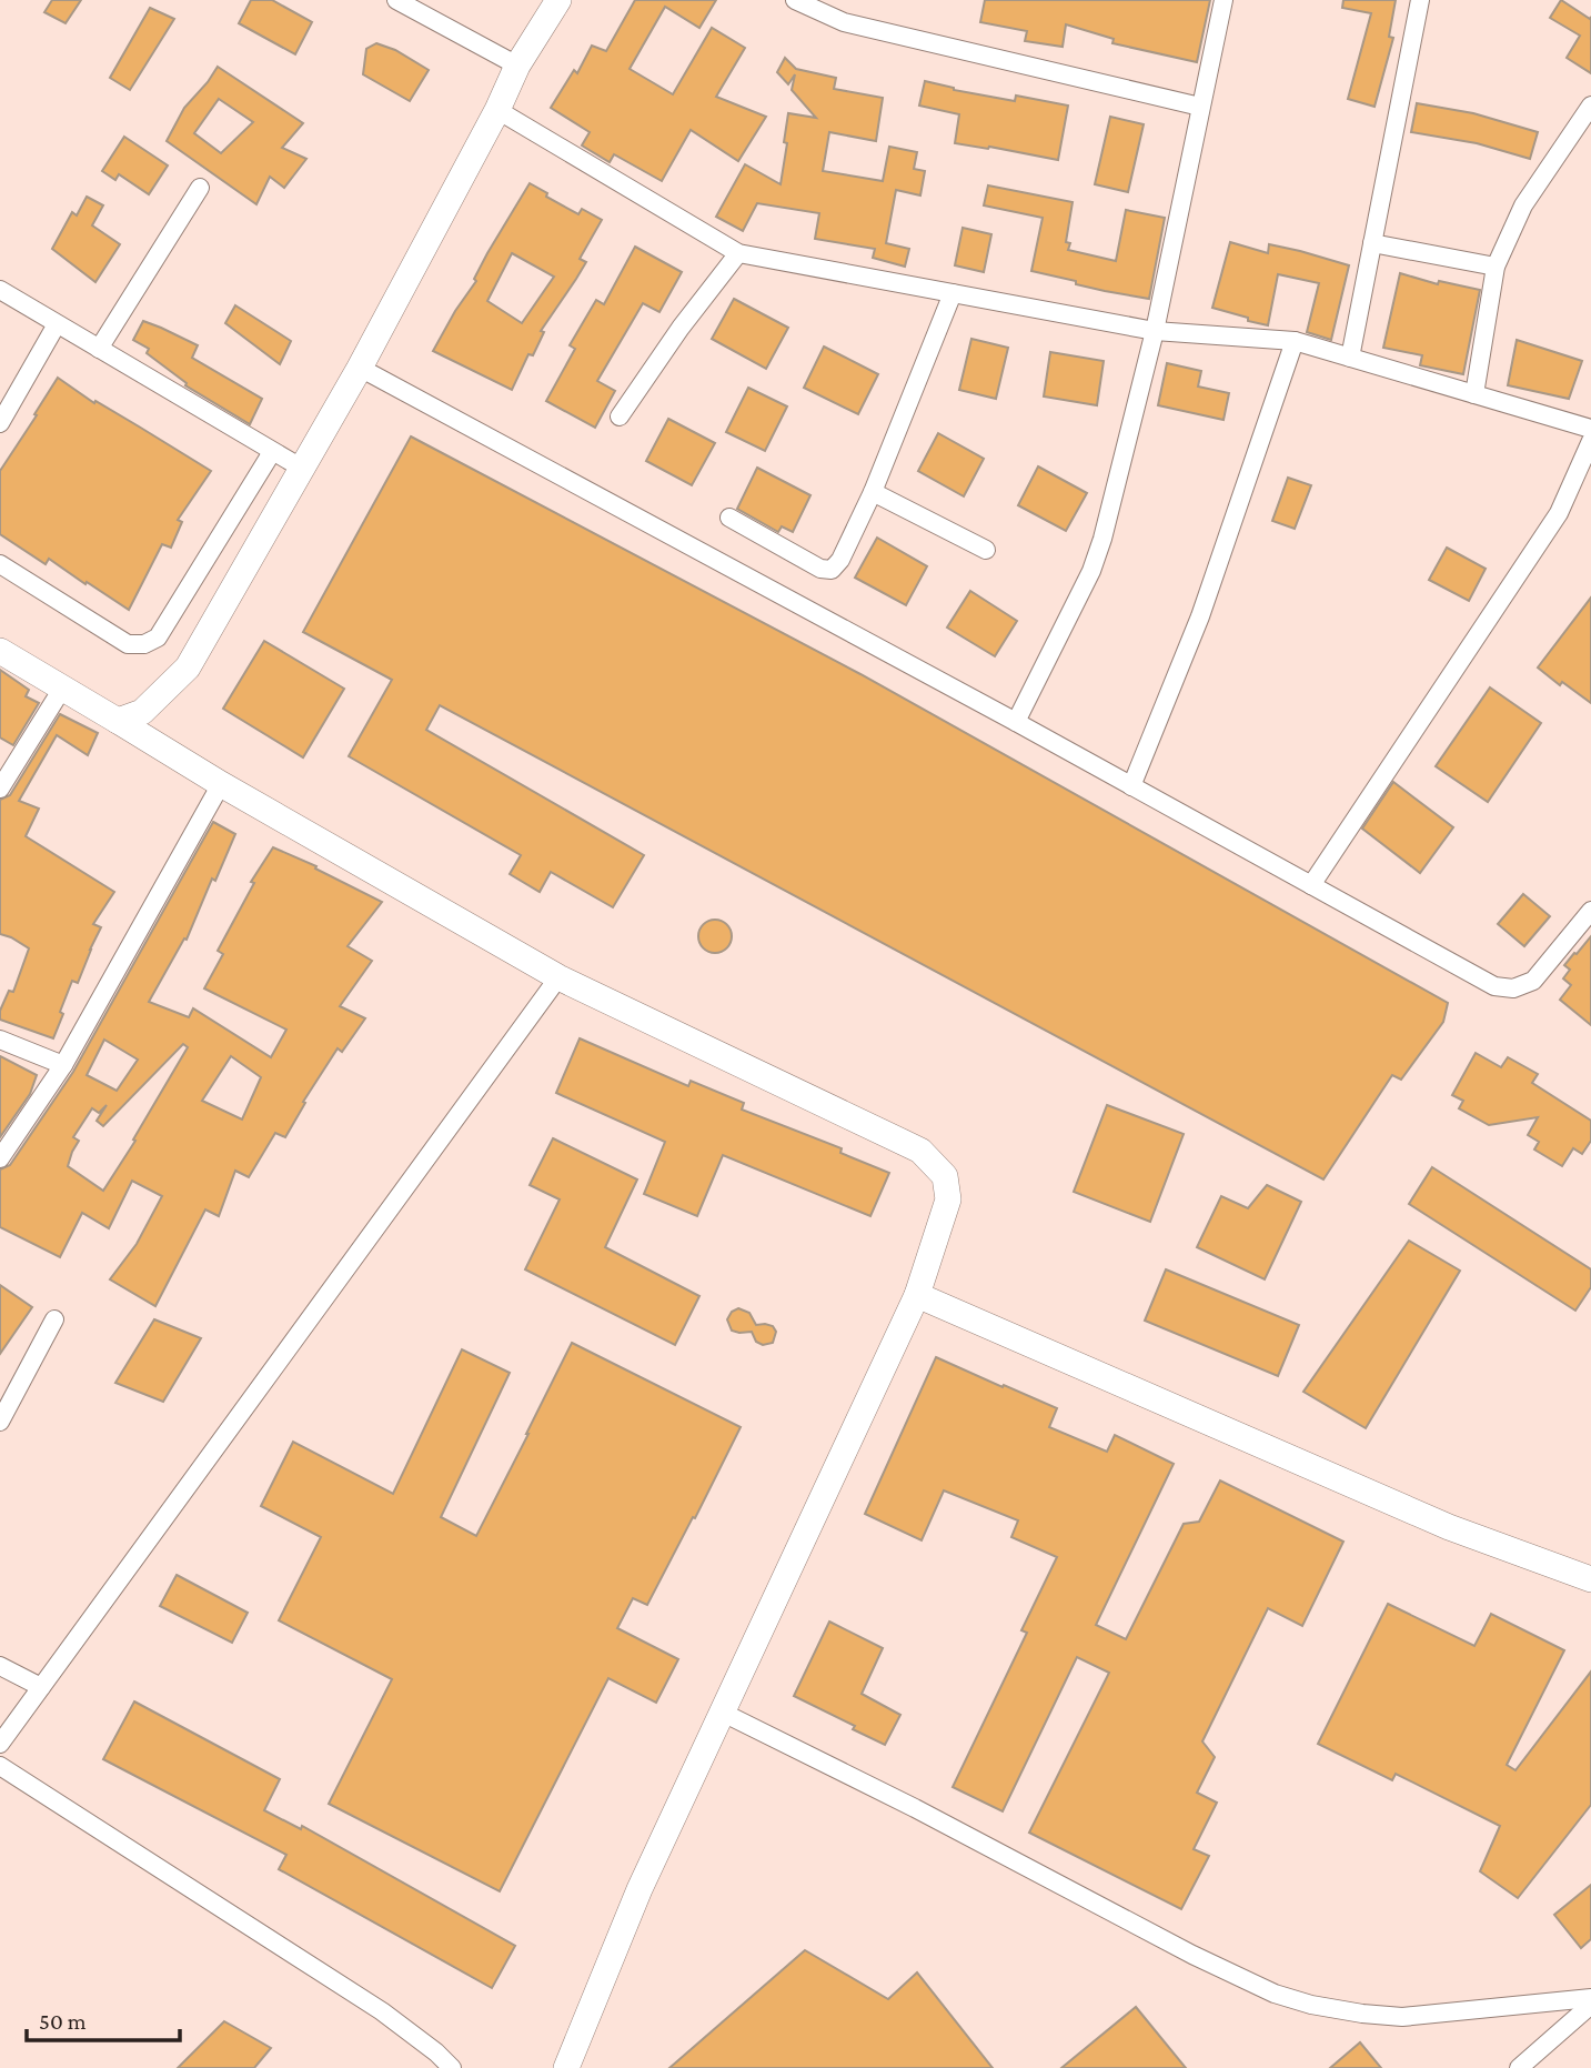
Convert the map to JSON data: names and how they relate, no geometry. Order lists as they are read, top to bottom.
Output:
{
  "scale_bar": "50 m"
}
